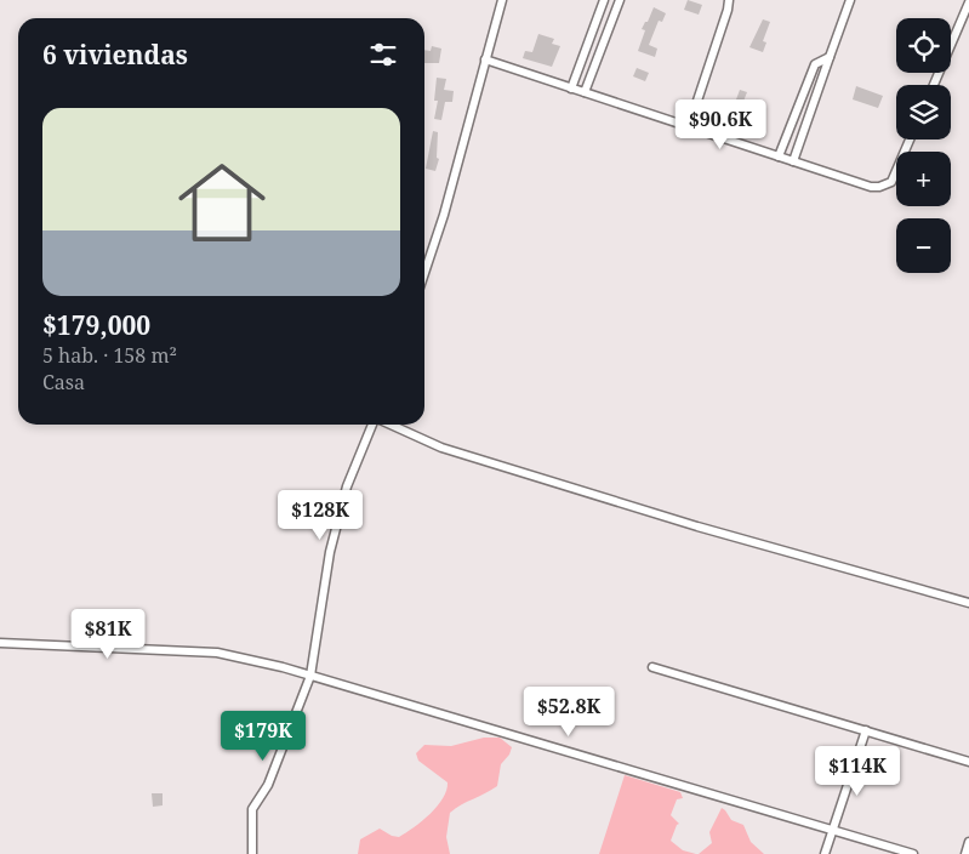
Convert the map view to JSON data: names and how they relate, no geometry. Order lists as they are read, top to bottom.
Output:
{
  "page": {
    "map_buttons": ["+", "−"],
    "heading": "6 viviendas",
    "list": [
      {
        "name": "$179,000",
        "note": "5 hab. · 158 m² · Casa"
      }
    ],
    "price": [
      "$90.6K",
      "$128K",
      "$81K",
      "$52.8K",
      "$179K",
      "$114K"
    ]
  }
}
